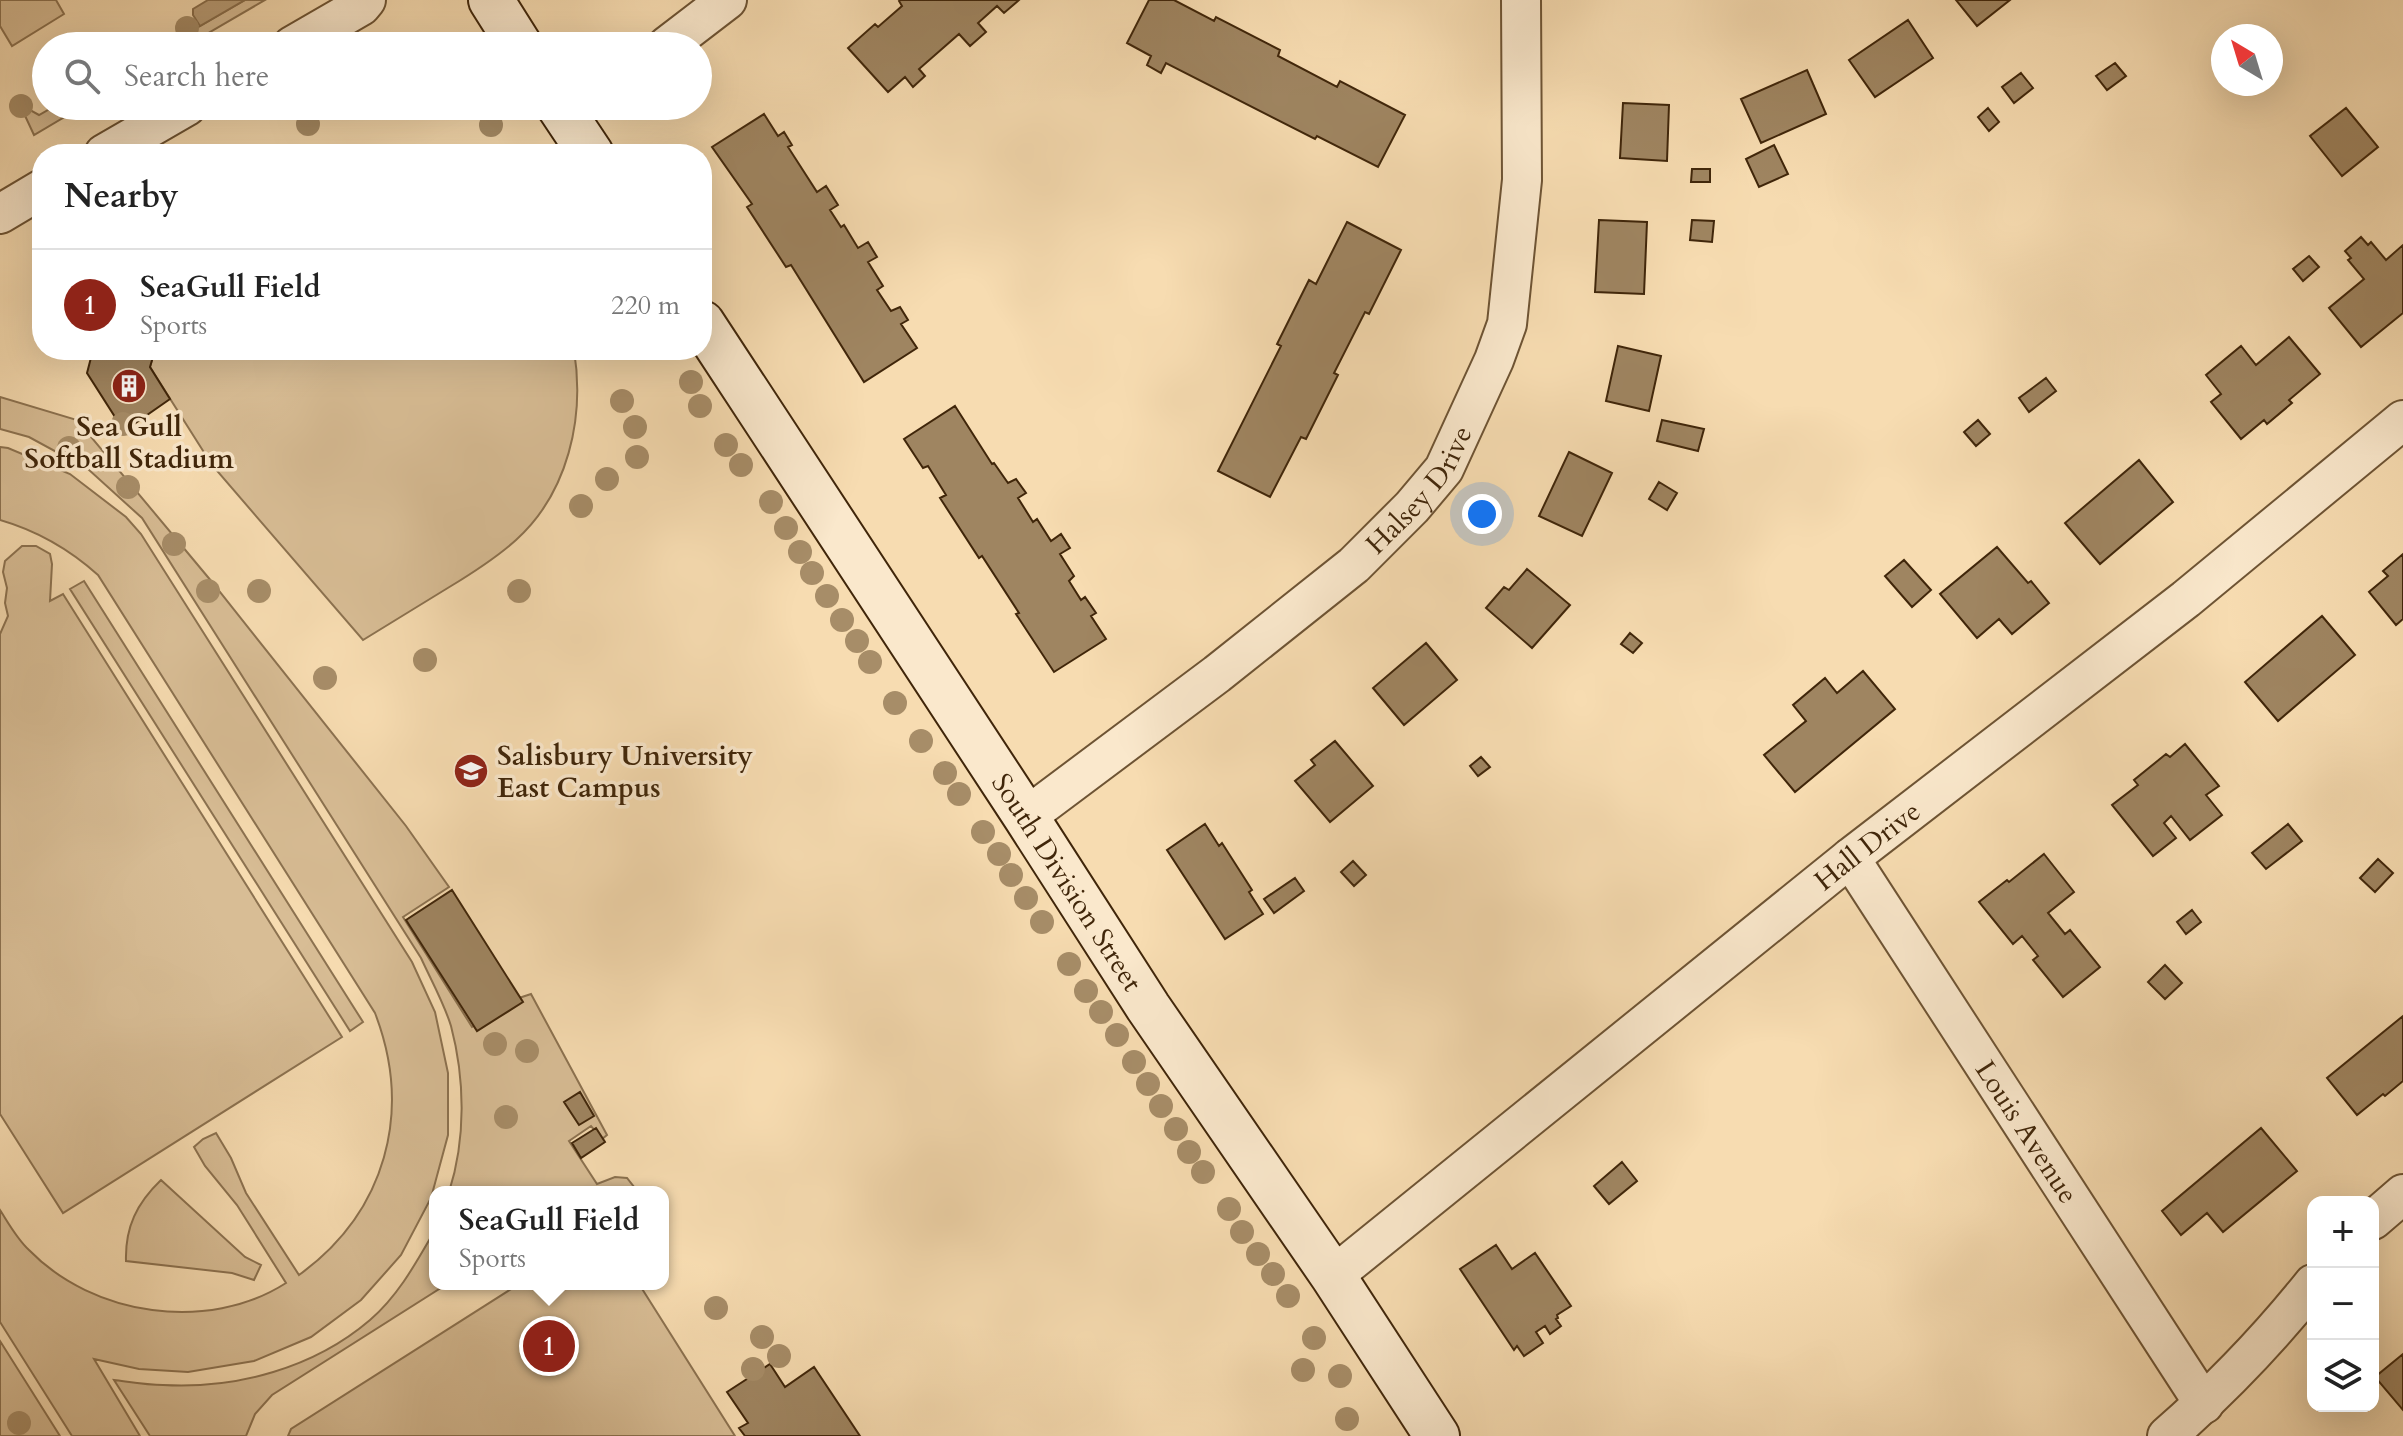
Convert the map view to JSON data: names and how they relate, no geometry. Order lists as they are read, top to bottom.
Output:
{
  "streets": {
    "street": [
      "Halsey Drive",
      "Hall Drive",
      "South Division Street",
      "Louis Avenue"
    ]
  },
  "crossings": [
    ["Halsey Drive", "South Division Street"],
    ["Hall Drive", "South Division Street"],
    ["Hall Drive", "Louis Avenue"]
  ],
  "places": {
    "building": ["Sea Gull Softball Stadium"],
    "school or university": ["Salisbury University East Campus"]
  },
  "north": "top left",
  "page": {
    "search": "Search here",
    "heading": "Nearby",
    "list": [
      {
        "mark": "1",
        "name": "SeaGull Field",
        "note": "Sports",
        "value": "220 m"
      }
    ],
    "popup": ["SeaGull Field", "Sports"],
    "map_buttons": ["+", "−"],
    "pins": "1"
  }
}
